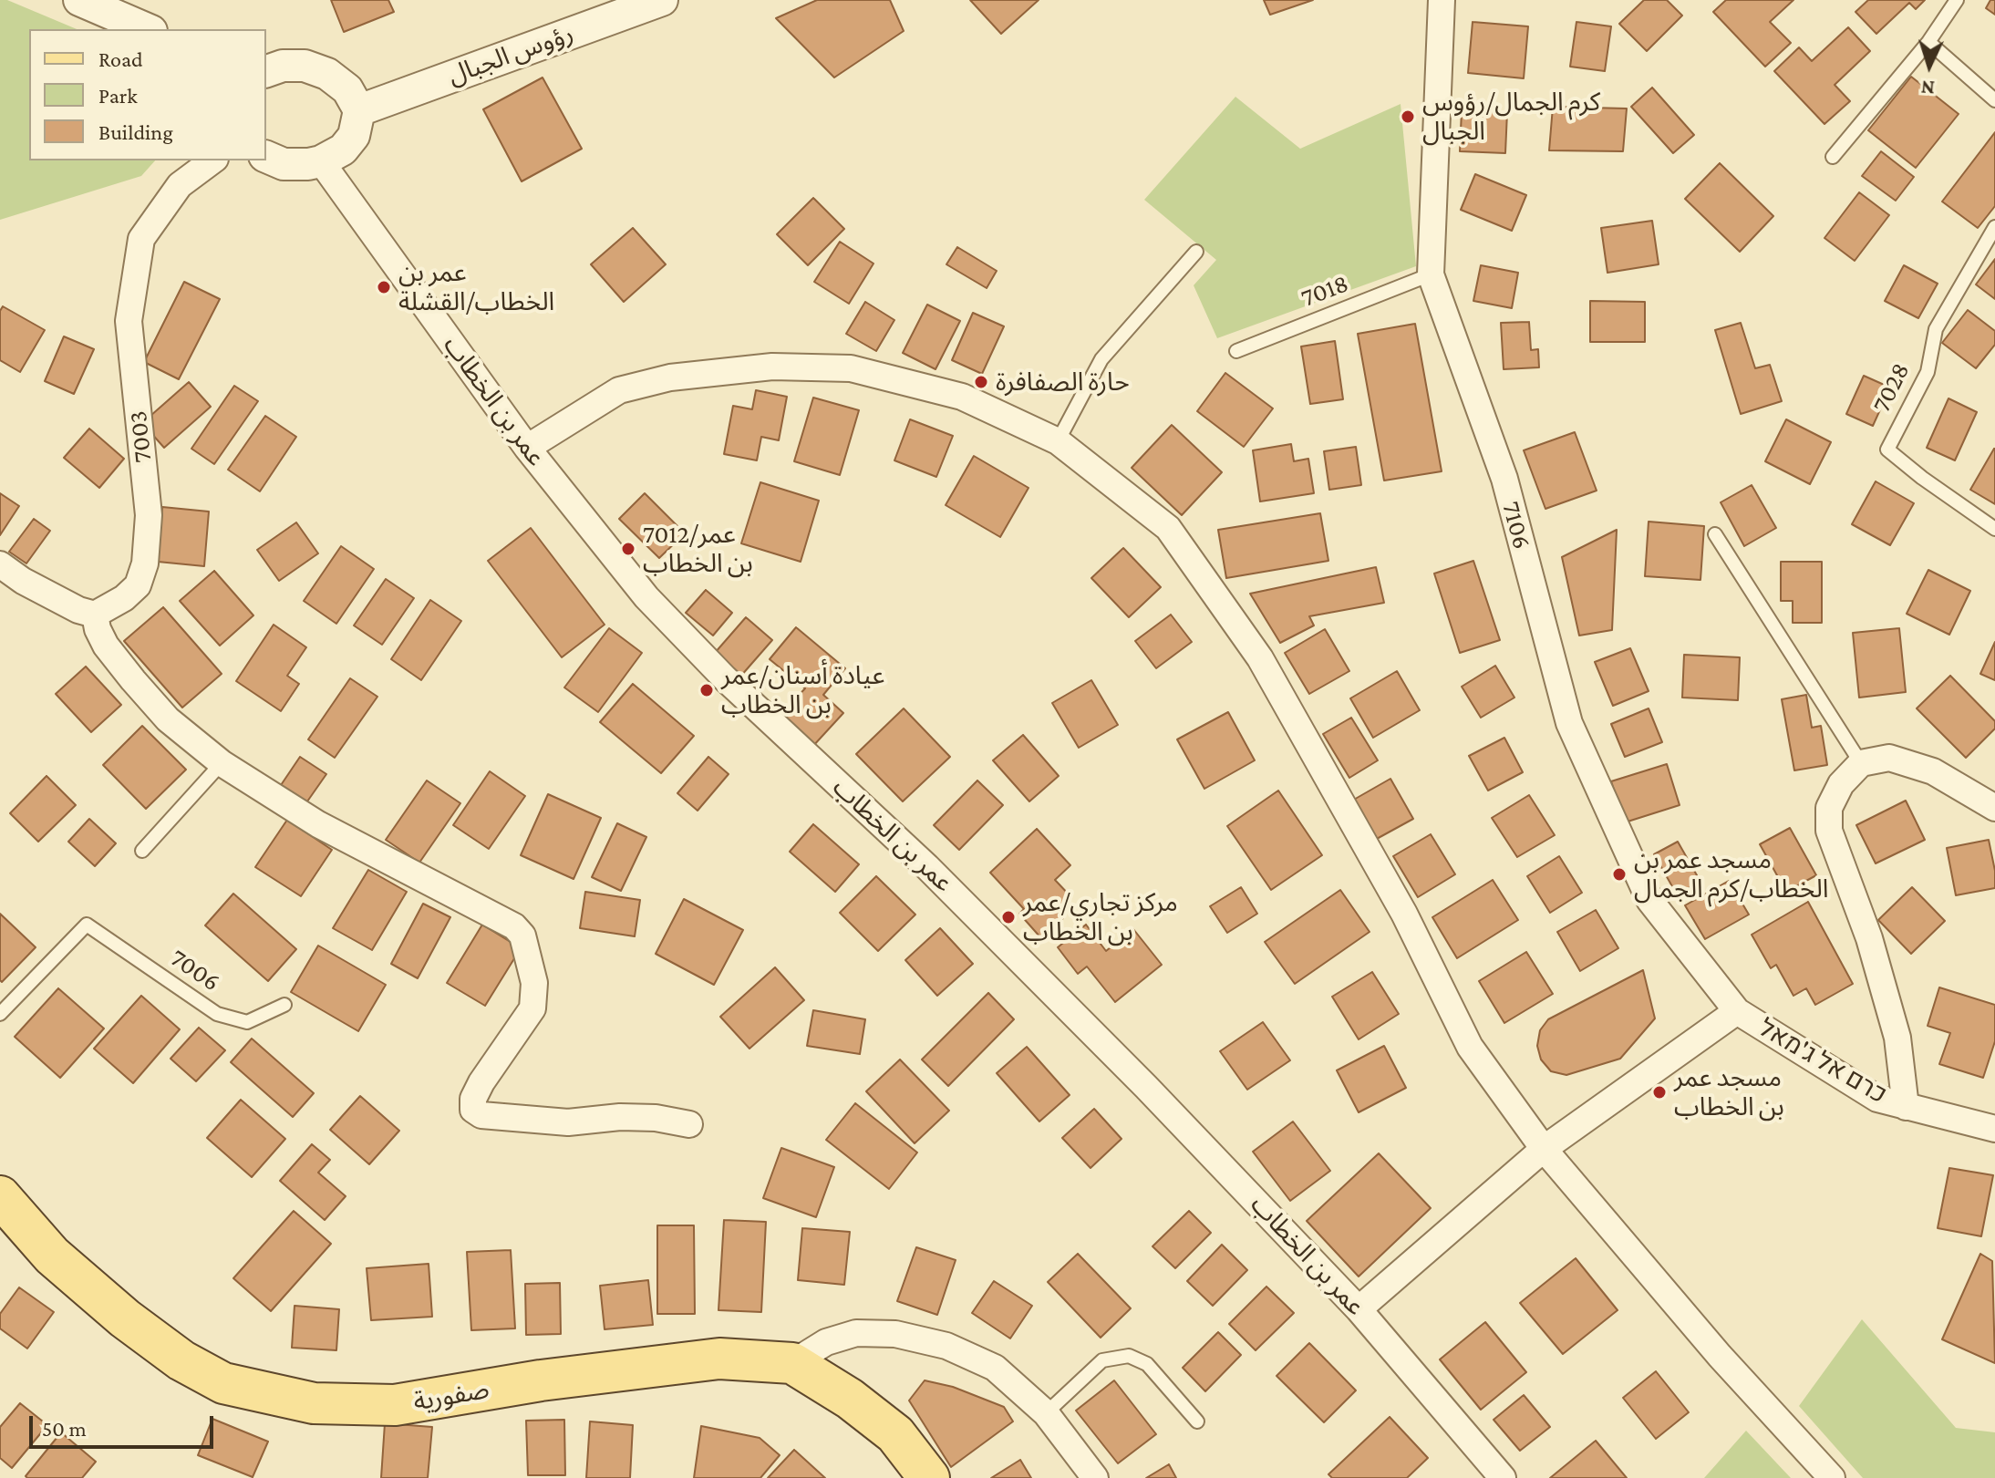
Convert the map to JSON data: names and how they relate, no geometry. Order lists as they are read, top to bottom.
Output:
{
  "streets": {
    "main road": ["صفورية"],
    "street": [
      "رؤوس الجبال",
      "عمر بن الخطاب",
      "7003",
      "7106",
      "כרם אל ג'מאל"
    ],
    "lane": ["7018", "7028", "7006"]
  },
  "crossings": [
    ["7018", "7106"],
    ["7106", "כרם אל ג'מאל"]
  ],
  "places": [
    "كرم الجمال/رؤوس الجبال",
    "عمر بن الخطاب/القشلة",
    "حارة الصفافرة",
    "7012/عمر بن الخطاب",
    "عيادة أسنان/عمر بن الخطاب",
    "مسجد عمر بن الخطاب/كرم الجمال",
    "مركز تجاري/عمر بن الخطاب",
    "مسجد عمر بن الخطاب"
  ],
  "legend": ["Road", "Park", "Building"],
  "scale_bar": "50 m",
  "north": "bottom"
}
